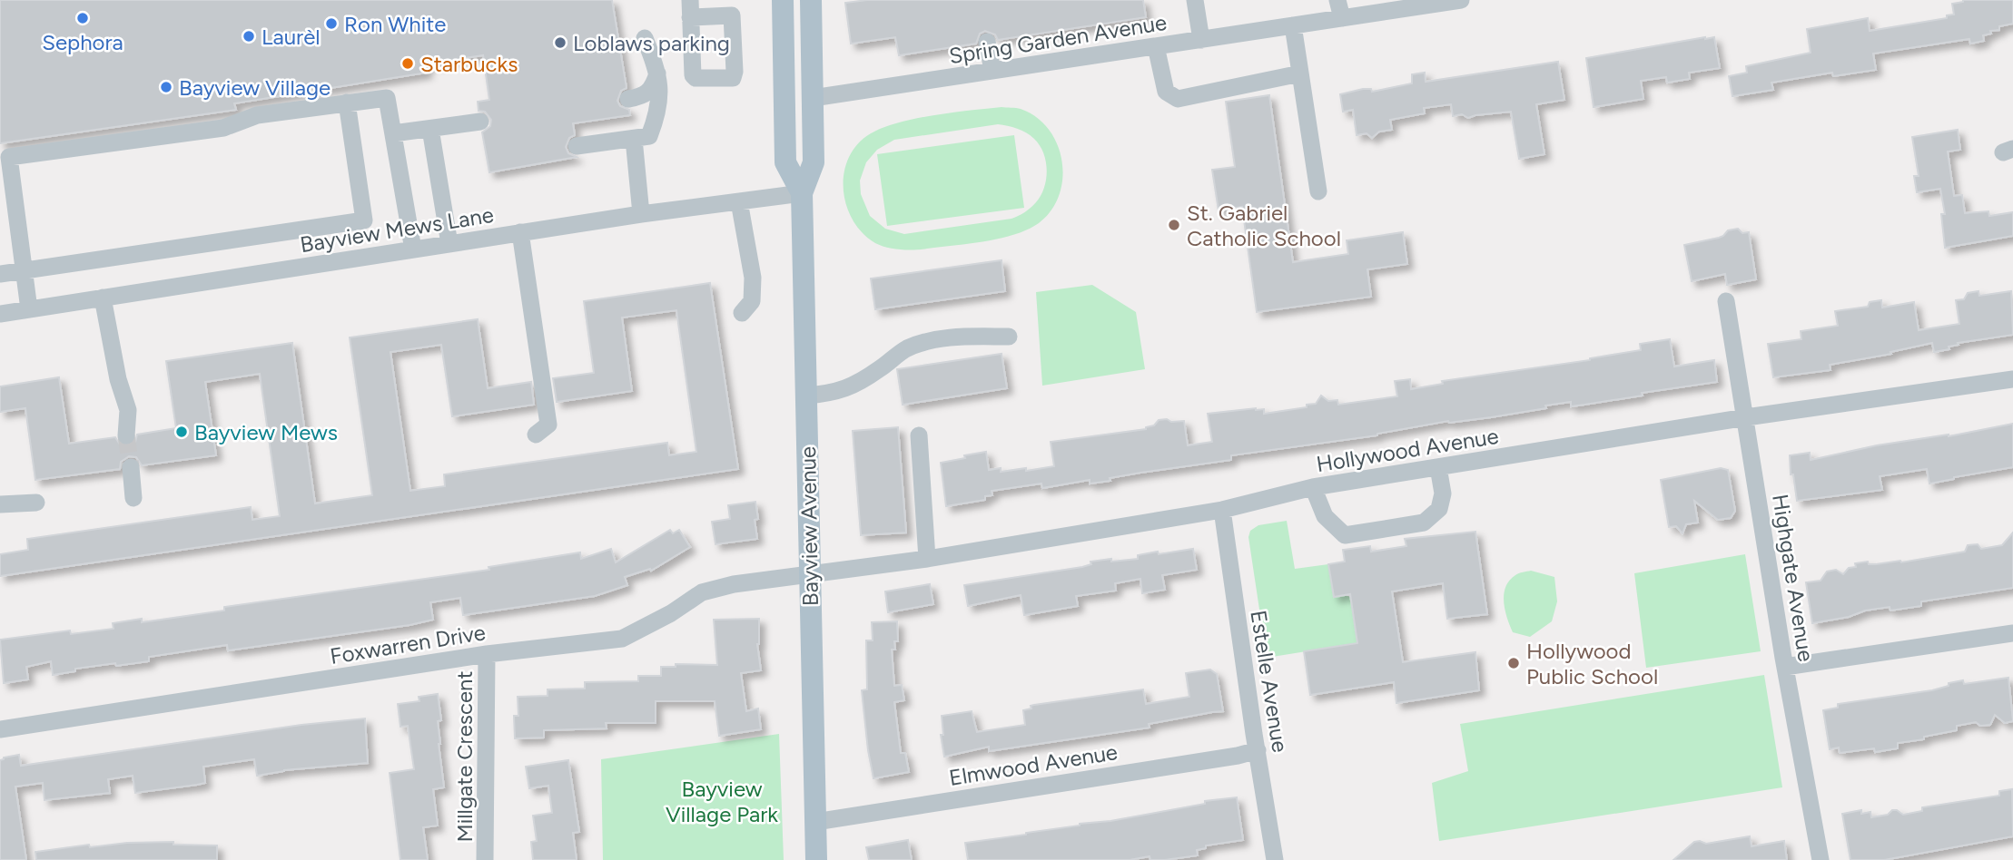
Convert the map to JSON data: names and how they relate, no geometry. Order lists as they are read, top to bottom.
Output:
{
  "streets": {
    "main road": ["Bayview Avenue"],
    "street": [
      "Spring Garden Avenue",
      "Bayview Mews Lane",
      "Hollywood Avenue",
      "Highgate Avenue",
      "Foxwarren Drive",
      "Estelle Avenue",
      "Millgate Crescent",
      "Elmwood Avenue"
    ]
  },
  "crossings": [
    ["Spring Garden Avenue", "Bayview Avenue"],
    ["Bayview Mews Lane", "Bayview Avenue"],
    ["Hollywood Avenue", "Bayview Avenue"],
    ["Hollywood Avenue", "Highgate Avenue"],
    ["Hollywood Avenue", "Foxwarren Drive"],
    ["Hollywood Avenue", "Estelle Avenue"],
    ["Bayview Avenue", "Foxwarren Drive"],
    ["Bayview Avenue", "Elmwood Avenue"],
    ["Foxwarren Drive", "Millgate Crescent"],
    ["Estelle Avenue", "Elmwood Avenue"]
  ],
  "parks": ["Bayview Village Park"],
  "places": [
    "Sephora",
    "Ron White",
    "Laurèl",
    "Loblaws parking",
    "Starbucks",
    "Bayview Village",
    "St. Gabriel Catholic School",
    "Bayview Mews",
    "Hollywood Public School"
  ]
}
